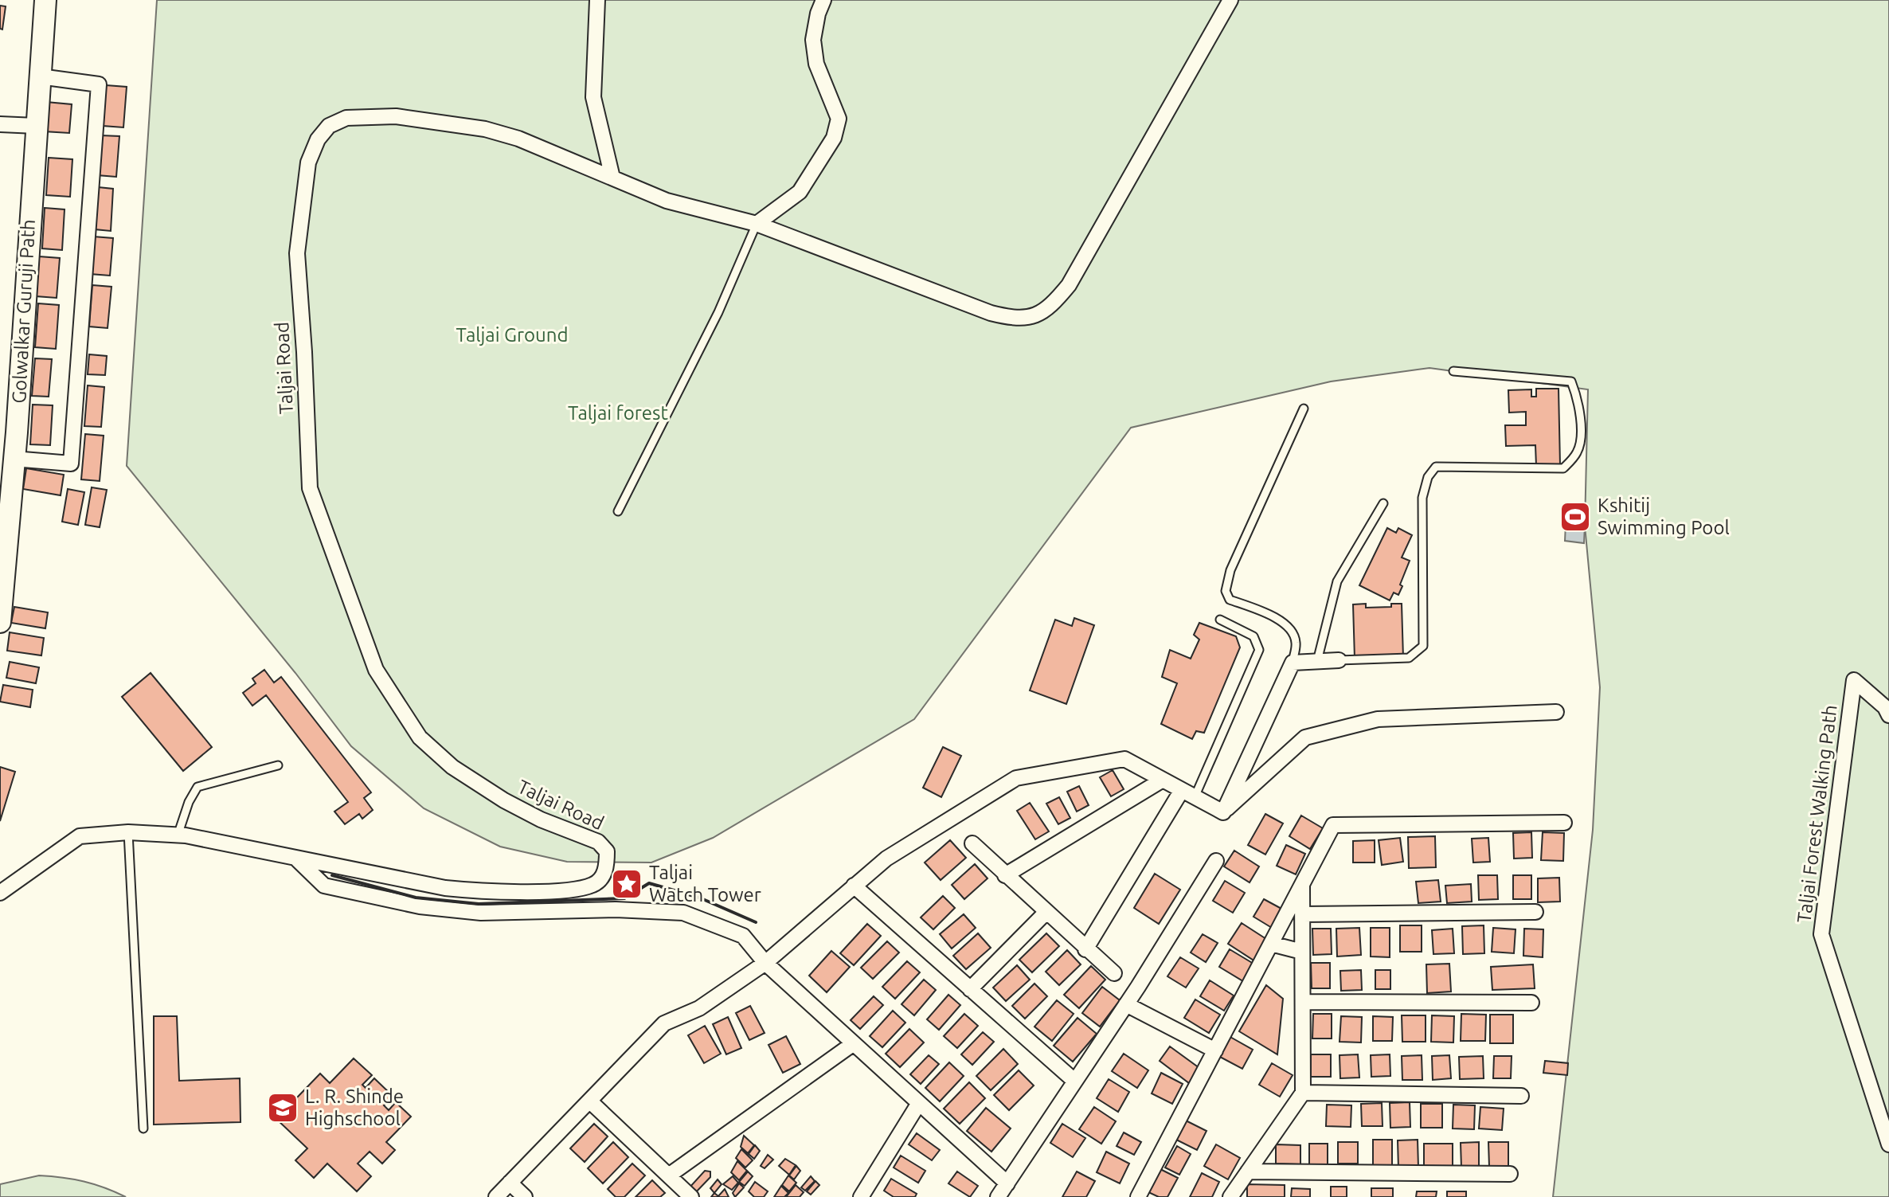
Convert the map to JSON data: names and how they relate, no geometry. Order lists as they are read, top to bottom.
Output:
{
  "streets": {
    "street": ["Golwalkar Guruji Path", "Taljai Road", "Taljai Forest Walking Path"]
  },
  "parks": ["Taljai Ground", "Taljai forest"],
  "places": {
    "sports": ["Kshitij Swimming Pool"],
    "place": ["Taljai Watch Tower"],
    "school or university": ["L. R. Shinde Highschool"]
  }
}
